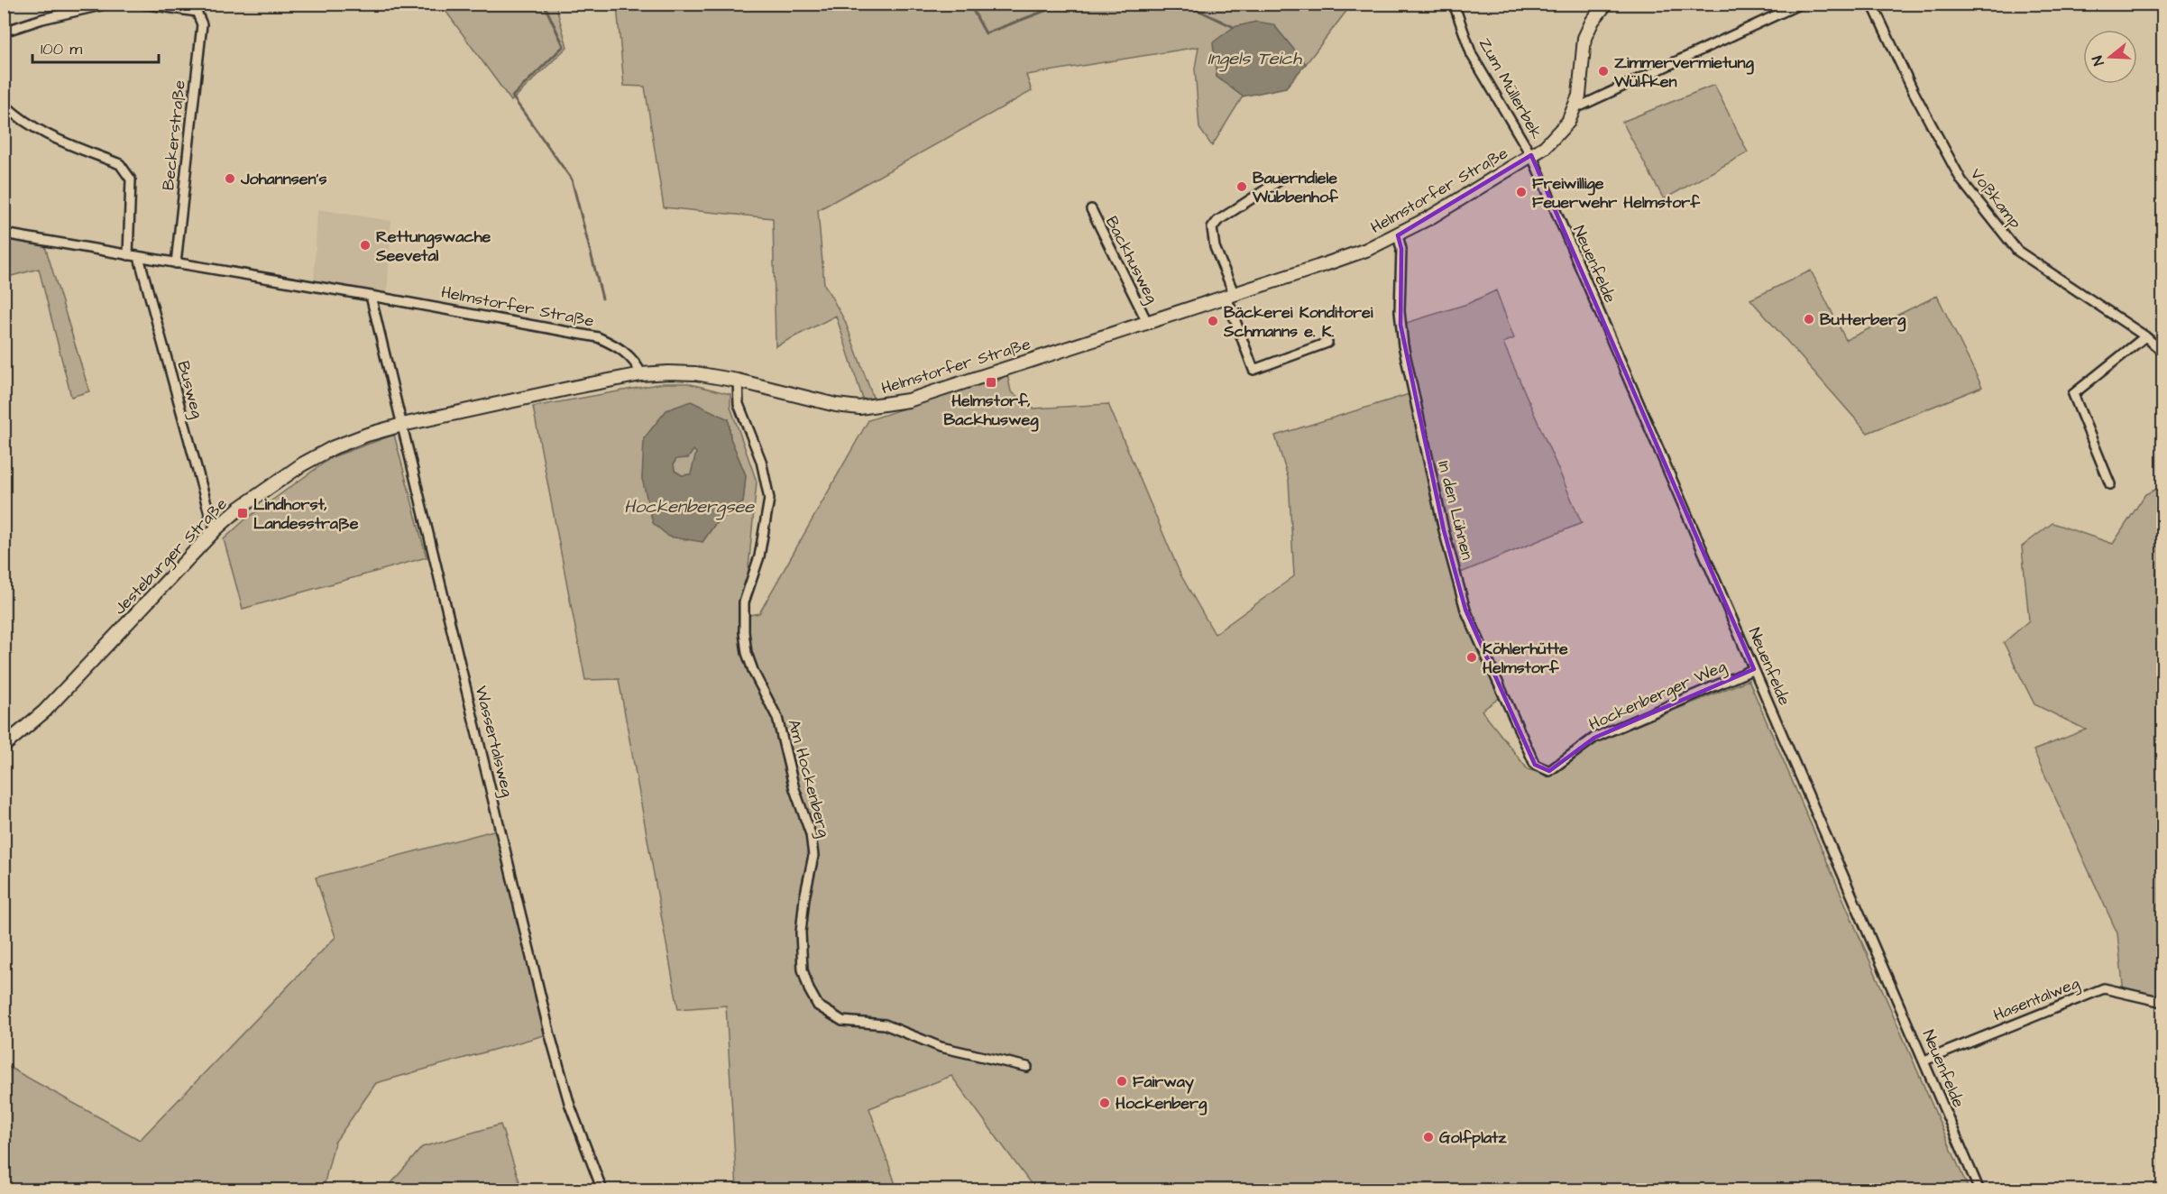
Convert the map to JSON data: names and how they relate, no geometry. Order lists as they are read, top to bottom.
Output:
{
  "streets": {
    "main road": ["Helmstorfer Straße", "Jesteburger Straße"],
    "street": [
      "Zum Müllerbek",
      "Beckerstraße",
      "Voßkamp",
      "Backhusweg",
      "Neuenfelde",
      "Busweg",
      "In den Lühnen",
      "Hockenberger Weg",
      "Wassertalsweg",
      "Am Hockenberg",
      "Hasentalweg"
    ]
  },
  "crossings": [
    ["Zum Müllerbek", "Helmstorfer Straße"],
    ["Zum Müllerbek", "Neuenfelde"],
    ["Beckerstraße", "Helmstorfer Straße"],
    ["Helmstorfer Straße", "Backhusweg"],
    ["Helmstorfer Straße", "Neuenfelde"],
    ["Helmstorfer Straße", "Busweg"],
    ["Helmstorfer Straße", "In den Lühnen"],
    ["Helmstorfer Straße", "Jesteburger Straße"],
    ["Helmstorfer Straße", "Wassertalsweg"],
    ["Helmstorfer Straße", "Am Hockenberg"],
    ["Neuenfelde", "Hockenberger Weg"],
    ["Neuenfelde", "Hasentalweg"],
    ["Busweg", "Jesteburger Straße"],
    ["In den Lühnen", "Hockenberger Weg"],
    ["Jesteburger Straße", "Wassertalsweg"]
  ],
  "water": ["Ingels Teich", "Hockenbergsee"],
  "places": {
    "other": [
      "Zimmervermietung Wülfken",
      "Johannsen's",
      "Bauerndiele Wübbenhof",
      "Freiwillige Feuerwehr Helmstorf",
      "Rettungswache Seevetal",
      "Butterberg",
      "Bäckerei Konditorei Schmanns e. K.",
      "Köhlerhütte Helmstorf",
      "Fairway",
      "Hockenberg",
      "Golfplatz"
    ],
    "transit": ["Helmstorf, Backhusweg", "Lindhorst, Landesstraße"]
  },
  "scale_bar": "100 m",
  "north": "left"
}
